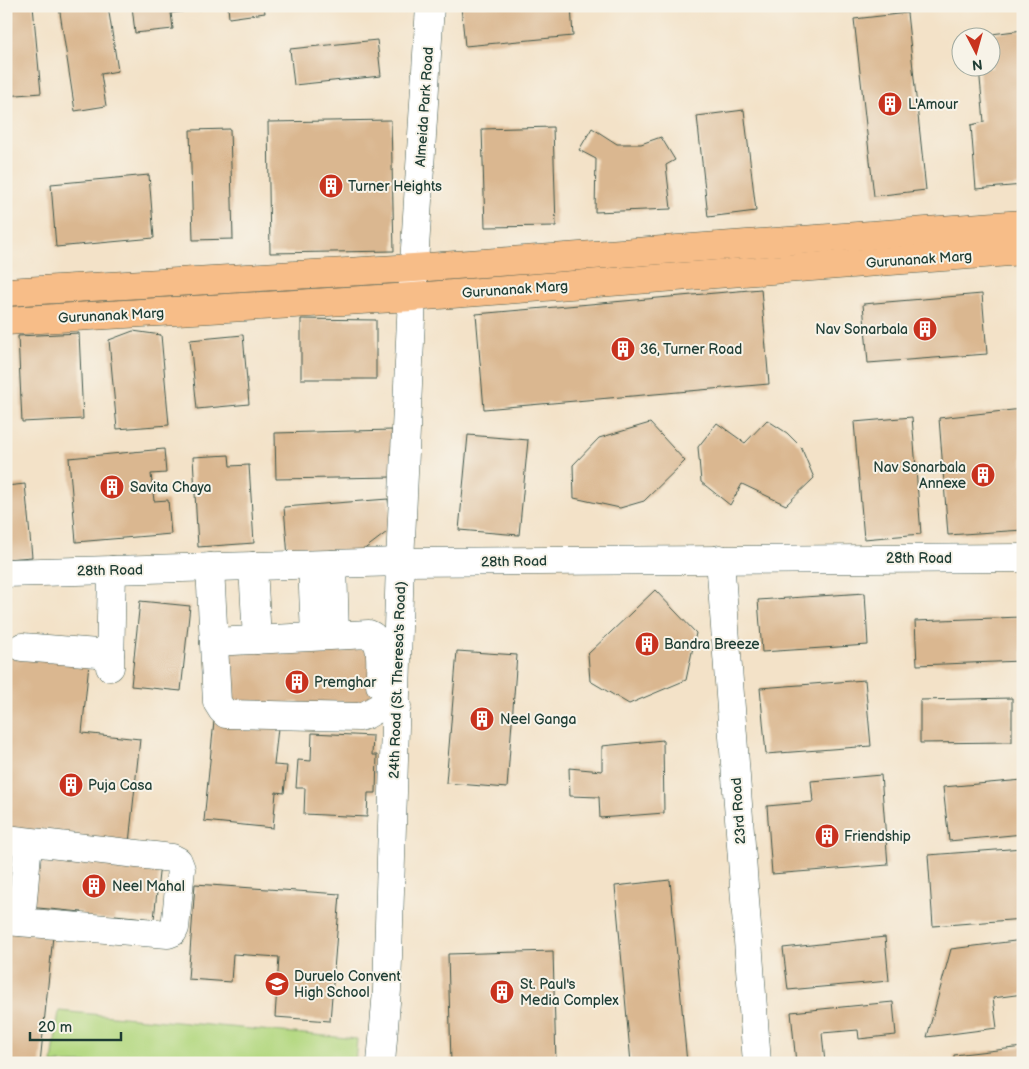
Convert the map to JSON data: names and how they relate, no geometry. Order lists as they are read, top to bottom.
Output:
{
  "streets": {
    "main road": ["Gurunanak Marg"],
    "street": [
      "Almeida Park Road",
      "28th Road",
      "24th Road (St. Theresa's Road)",
      "23rd Road"
    ]
  },
  "crossings": [
    ["Almeida Park Road", "Gurunanak Marg"],
    ["Almeida Park Road", "24th Road (St. Theresa's Road)"],
    ["Gurunanak Marg", "24th Road (St. Theresa's Road)"],
    ["28th Road", "24th Road (St. Theresa's Road)"],
    ["28th Road", "23rd Road"]
  ],
  "places": {
    "building": [
      "L'Amour",
      "Turner Heights",
      "Nav Sonarbala",
      "36, Turner Road",
      "Nav Sonarbala Annexe",
      "Savita Chaya",
      "Bandra Breeze",
      "Premghar",
      "Neel Ganga",
      "Puja Casa",
      "Friendship",
      "Neel Mahal",
      "St. Paul's Media Complex"
    ],
    "school or university": ["Duruelo Convent High School"]
  },
  "scale_bar": "20 m",
  "north": "bottom"
}
